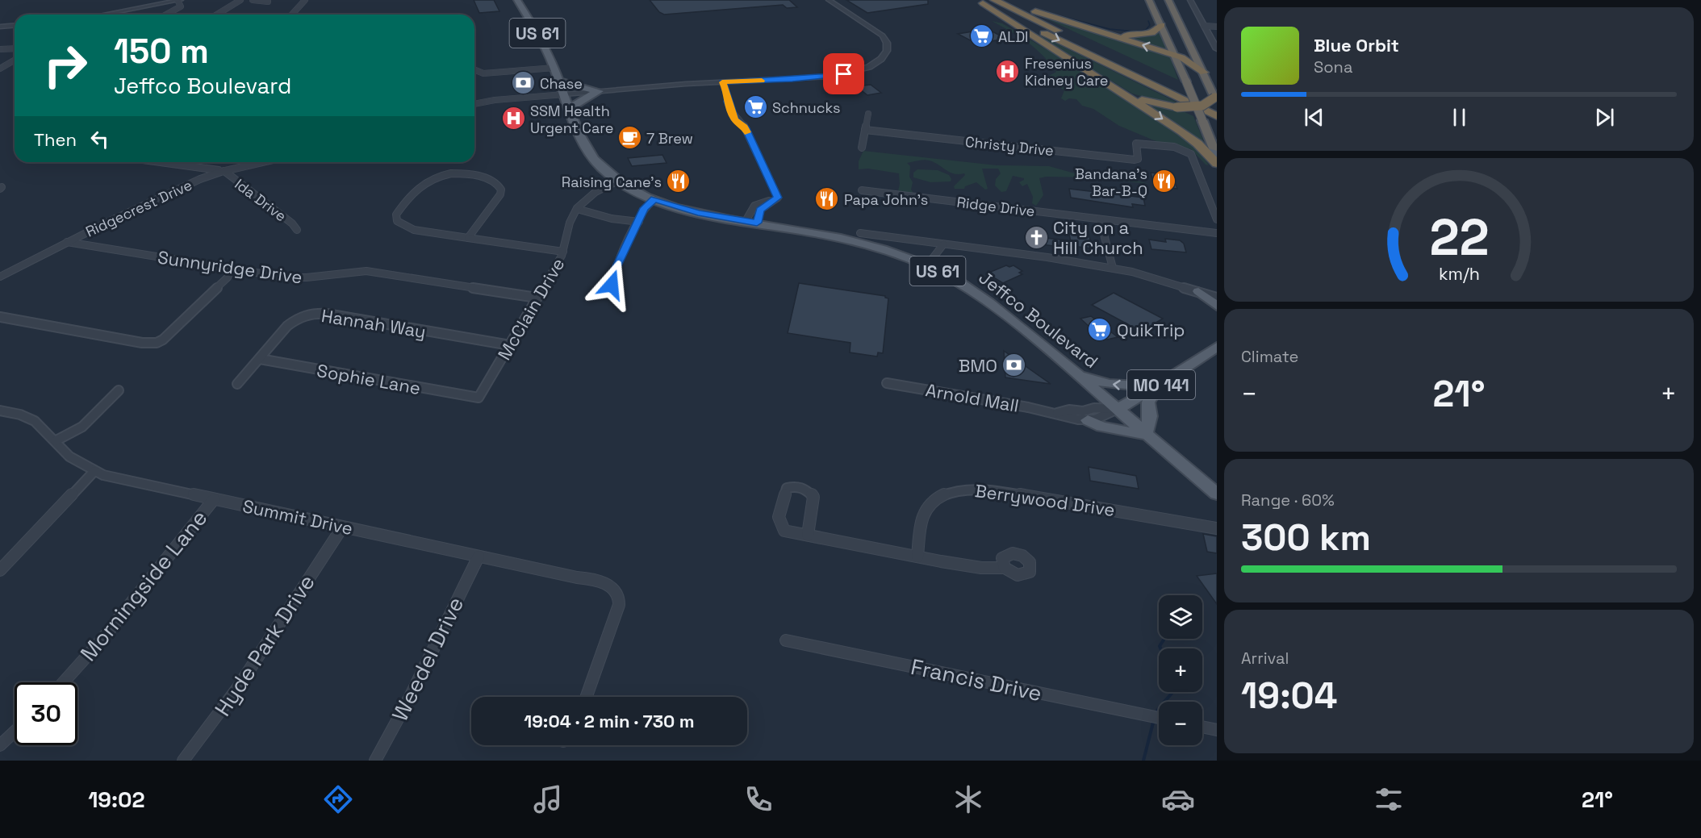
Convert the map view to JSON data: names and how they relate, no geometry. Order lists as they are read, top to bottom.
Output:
{
  "streets": {
    "main road": ["US 61", "Jeffco Boulevard", "MO 141"],
    "street": [
      "Christy Drive",
      "Ida Drive",
      "Ridge Drive",
      "Ridgecrest Drive",
      "Sunnyridge Drive",
      "McClain Drive",
      "Hannah Way",
      "Sophie Lane",
      "Arnold Mall",
      "Berrywood Drive",
      "Summit Drive",
      "Morningside Lane",
      "Hyde Park Drive",
      "Weedel Drive",
      "Francis Drive"
    ]
  },
  "crossings": [
    ["Ida Drive", "Ridgecrest Drive"],
    ["Ridgecrest Drive", "Sunnyridge Drive"],
    ["Sunnyridge Drive", "McClain Drive"],
    ["McClain Drive", "Jeffco Boulevard"],
    ["McClain Drive", "Hannah Way"],
    ["McClain Drive", "Sophie Lane"],
    ["Jeffco Boulevard", "MO 141"],
    ["Jeffco Boulevard", "Arnold Mall"],
    ["Hannah Way", "Sophie Lane"],
    ["MO 141", "Arnold Mall"],
    ["Summit Drive", "Morningside Lane"],
    ["Summit Drive", "Hyde Park Drive"],
    ["Summit Drive", "Weedel Drive"]
  ],
  "places": {
    "supermarket": ["ALDI", "Schnucks", "QuikTrip"],
    "hospital": ["Fresenius Kidney Care", "SSM Health Urgent Care"],
    "bank": ["Chase", "BMO"],
    "cafe": ["7 Brew"],
    "restaurant": ["Raising Cane's", "Bandana's Bar-B-Q", "Papa John's"],
    "church": ["City on a Hill Church"]
  },
  "page": {
    "turn": ["150 m", "Jeffco Boulevard"],
    "song": ["Blue Orbit", "Sona"],
    "then": "Then",
    "tile": [
      "Climate",
      ["Range · 60%", "300 km"],
      ["Arrival", "19:04"]
    ],
    "heat": ["−", "21°", "+"],
    "map_buttons": ["+", "−"],
    "limit": "30",
    "trip": "19:04 · 2 min · 730 m",
    "tabs": ["19:02", "21°"],
    "gauge": ["22", "km/h"]
  }
}
